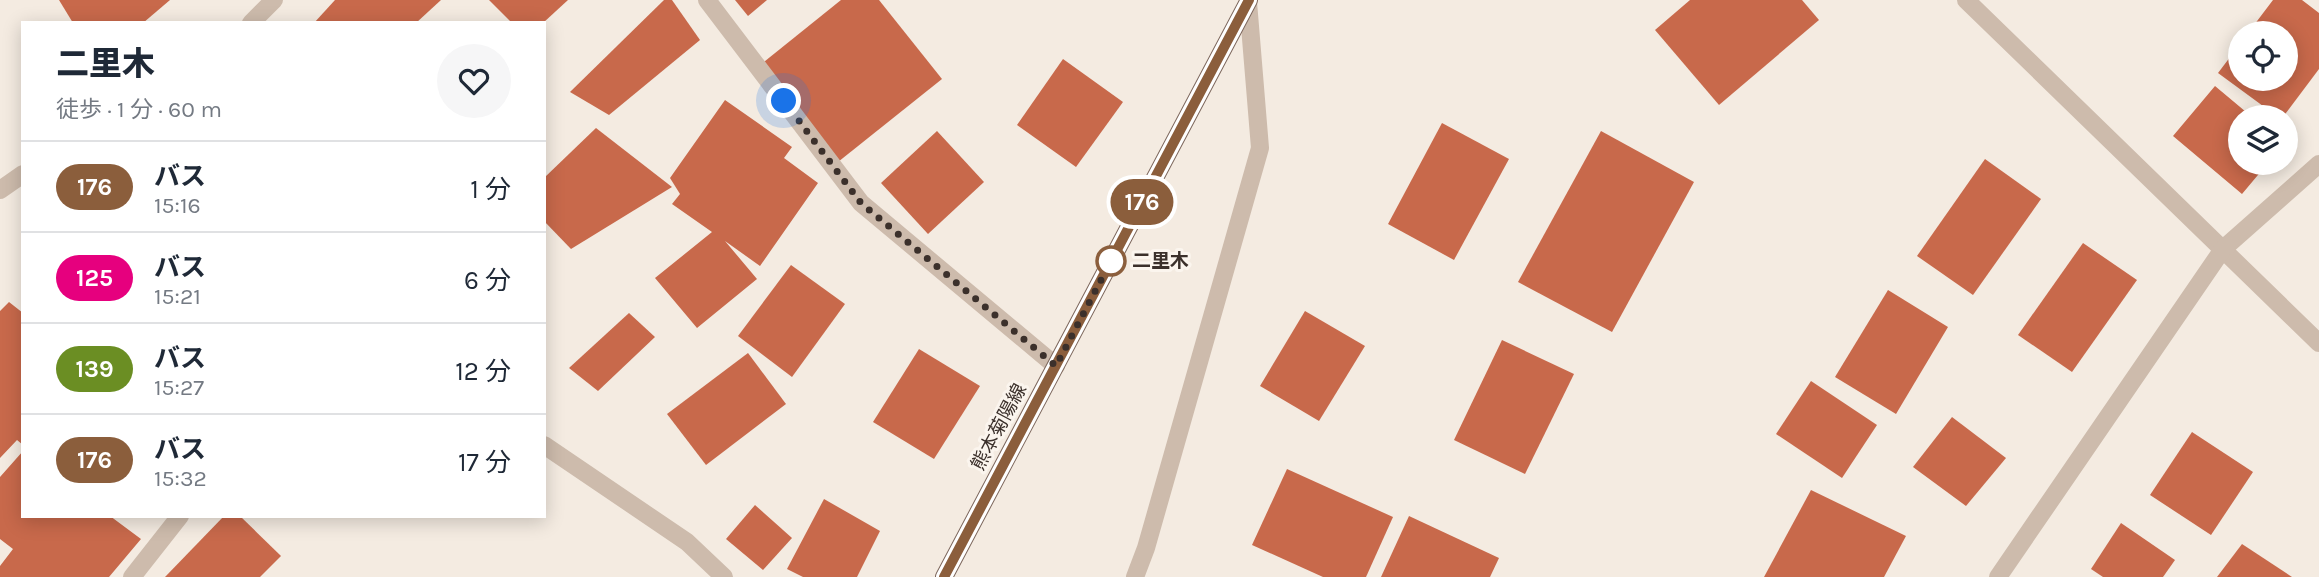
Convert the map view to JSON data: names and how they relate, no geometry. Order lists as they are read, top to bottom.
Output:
{
  "streets": {
    "main road": ["熊本菊陽線"]
  },
  "places": ["二里木"],
  "lines": ["bus line 176"],
  "page": {
    "on_map": "176",
    "heading": ["二里木", "徒歩 · 1 分 · 60 m"],
    "list": [
      {
        "mark": "176",
        "name": "バス",
        "note": "15:16",
        "value": "1 分"
      },
      {
        "mark": "125",
        "name": "バス",
        "note": "15:21",
        "value": "6 分"
      },
      {
        "mark": "139",
        "name": "バス",
        "note": "15:27",
        "value": "12 分"
      },
      {
        "mark": "176",
        "name": "バス",
        "note": "15:32",
        "value": "17 分"
      }
    ]
  }
}
